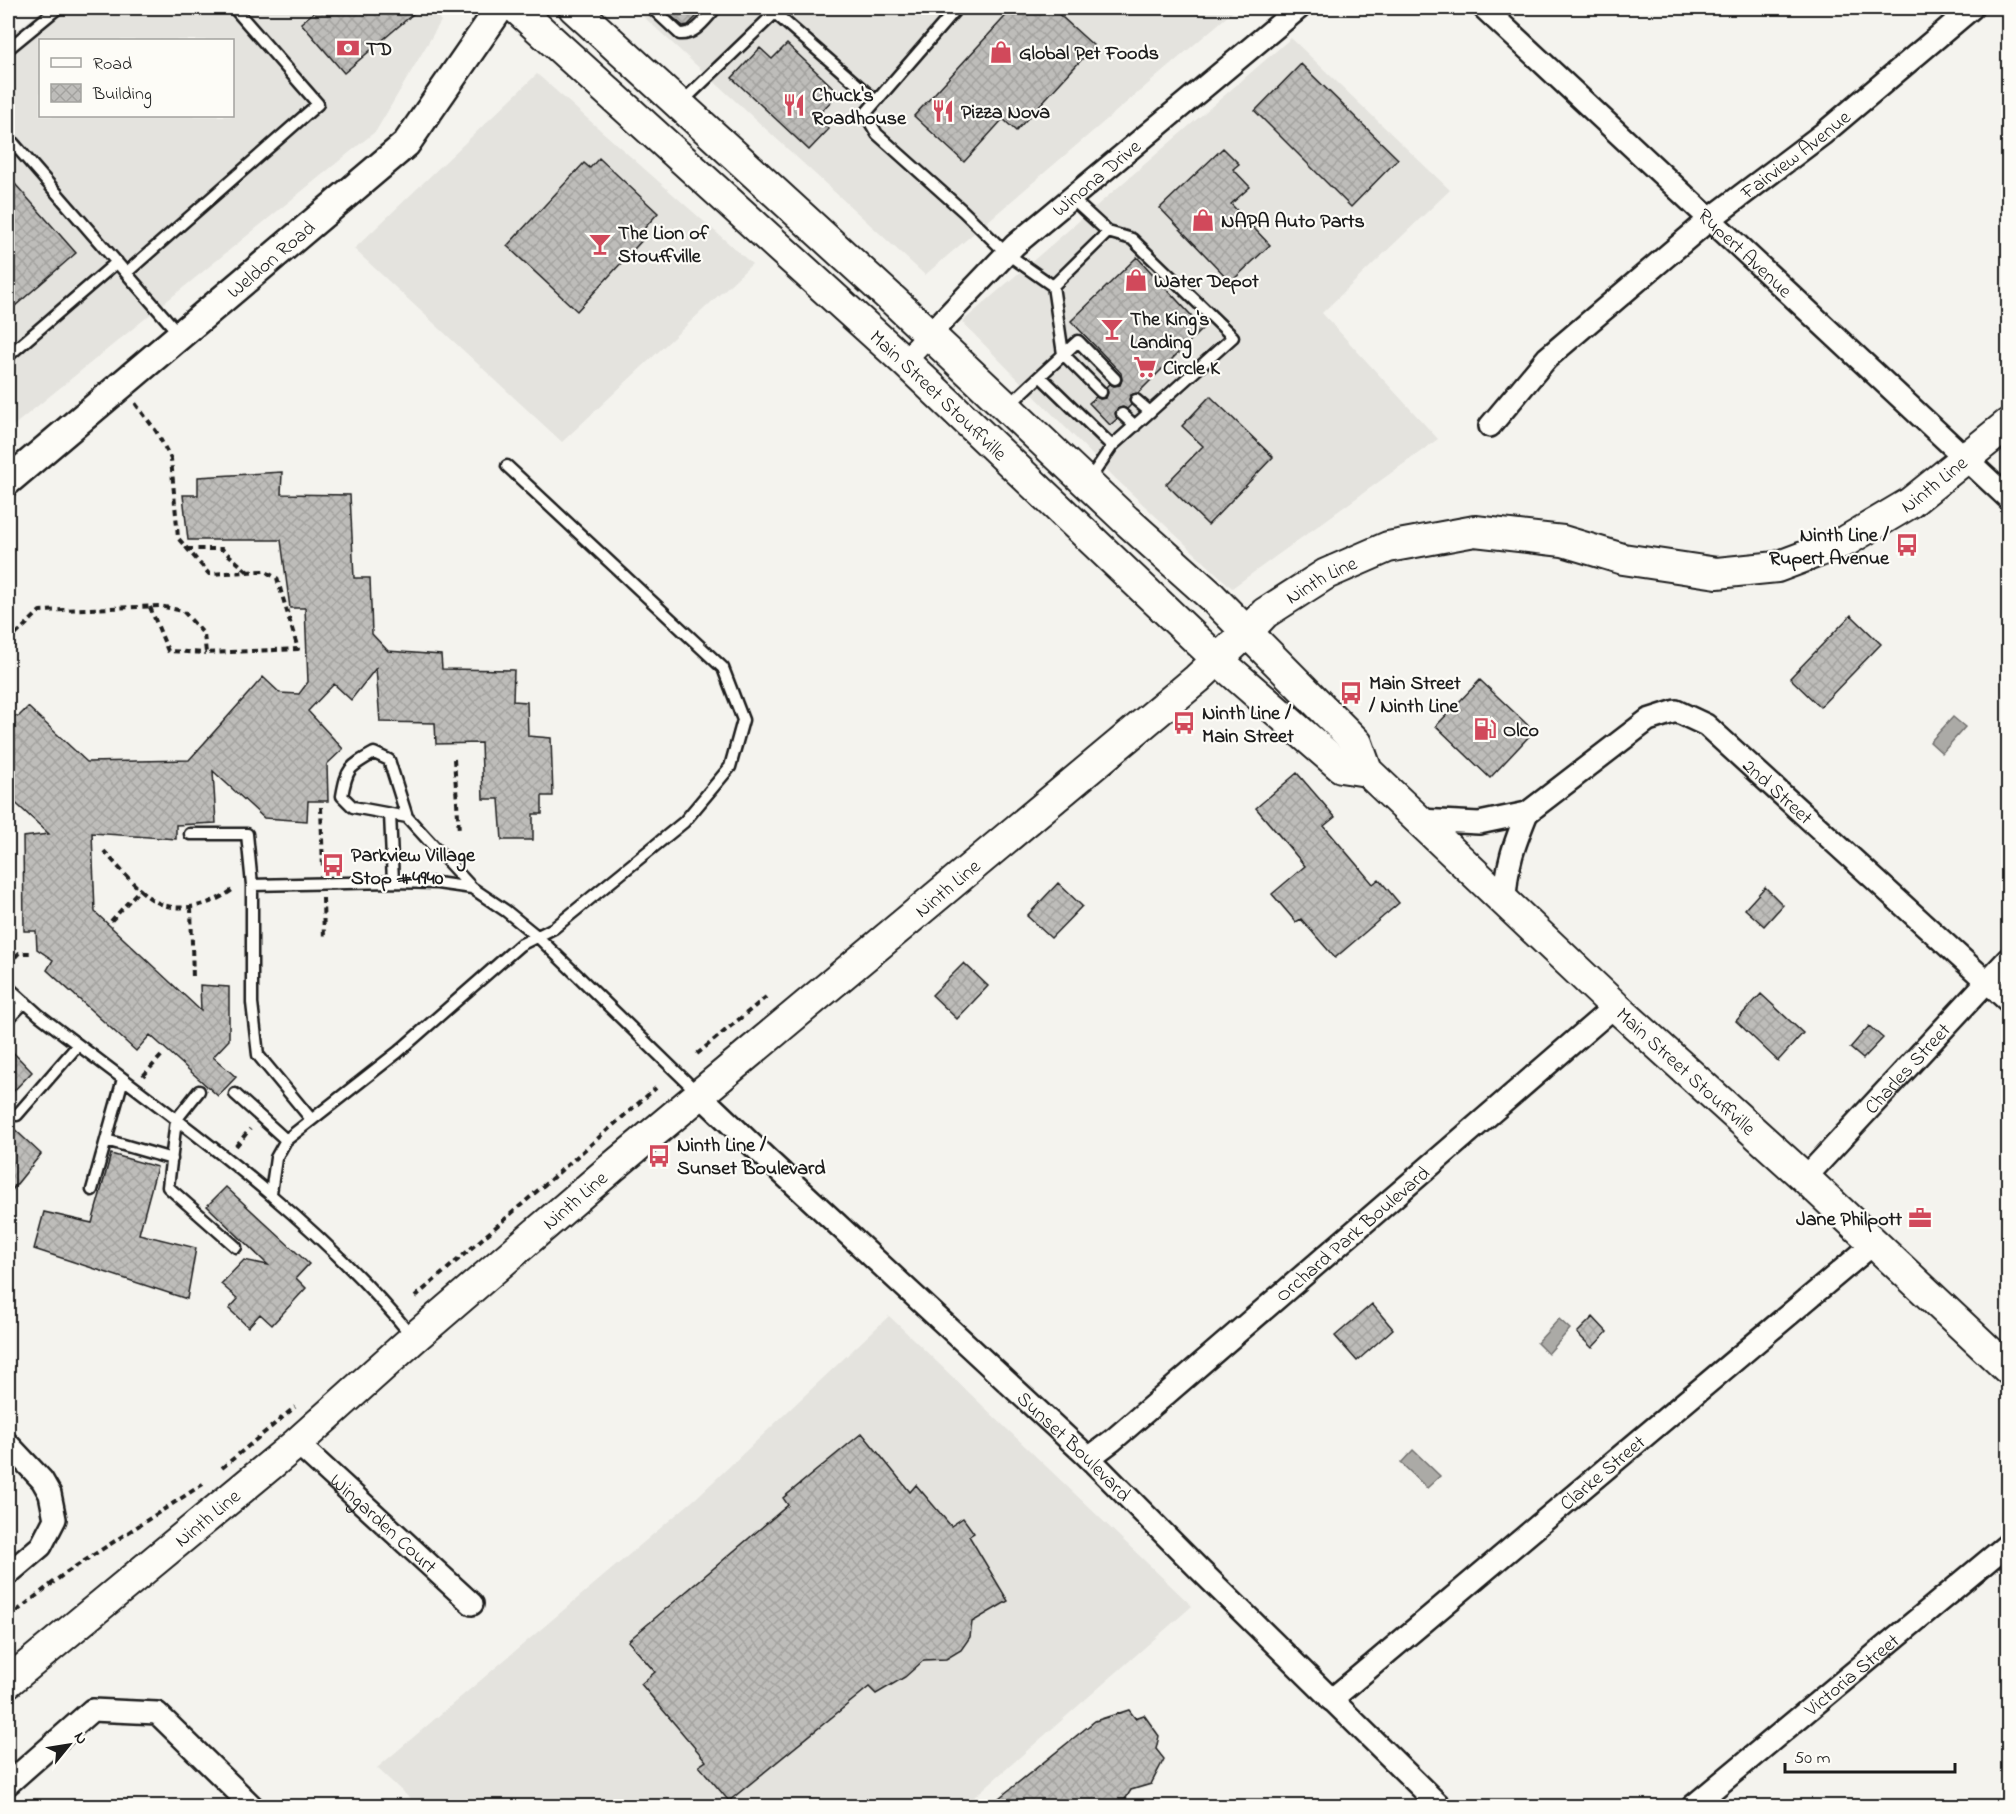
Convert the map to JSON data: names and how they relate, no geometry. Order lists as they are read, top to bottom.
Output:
{
  "streets": {
    "main road": ["Main Street Stouffville", "Ninth Line"],
    "street": [
      "Fairview Avenue",
      "Winona Drive",
      "Rupert Avenue",
      "Weldon Road",
      "2nd Street",
      "Charles Street",
      "Orchard Park Boulevard",
      "Sunset Boulevard",
      "Clarke Street",
      "Wingarden Court",
      "Victoria Street"
    ]
  },
  "crossings": [
    ["Fairview Avenue", "Rupert Avenue"],
    ["Winona Drive", "Main Street Stouffville"],
    ["Rupert Avenue", "Ninth Line"],
    ["Main Street Stouffville", "Ninth Line"],
    ["Main Street Stouffville", "2nd Street"],
    ["Main Street Stouffville", "Charles Street"],
    ["Main Street Stouffville", "Orchard Park Boulevard"],
    ["Main Street Stouffville", "Clarke Street"],
    ["Ninth Line", "Sunset Boulevard"],
    ["Ninth Line", "Wingarden Court"],
    ["2nd Street", "Charles Street"],
    ["Orchard Park Boulevard", "Sunset Boulevard"],
    ["Sunset Boulevard", "Clarke Street"]
  ],
  "places": {
    "bank": ["TD"],
    "shop": ["Global Pet Foods", "NAPA Auto Parts", "Water Depot"],
    "restaurant": ["Chuck's Roadhouse", "Pizza Nova"],
    "bar": ["The Lion of Stouffville", "The King's Landing"],
    "supermarket": ["Circle K"],
    "bus stop": [
      "Ninth Line / Rupert Avenue",
      "Main Street / Ninth Line",
      "Ninth Line / Main Street",
      "Parkview Village Stop #4940",
      "Ninth Line / Sunset Boulevard"
    ],
    "fuel station": ["Olco"],
    "office": ["Jane Philpott"]
  },
  "legend": ["Road", "Building"],
  "scale_bar": "50 m",
  "north": "top right"
}
